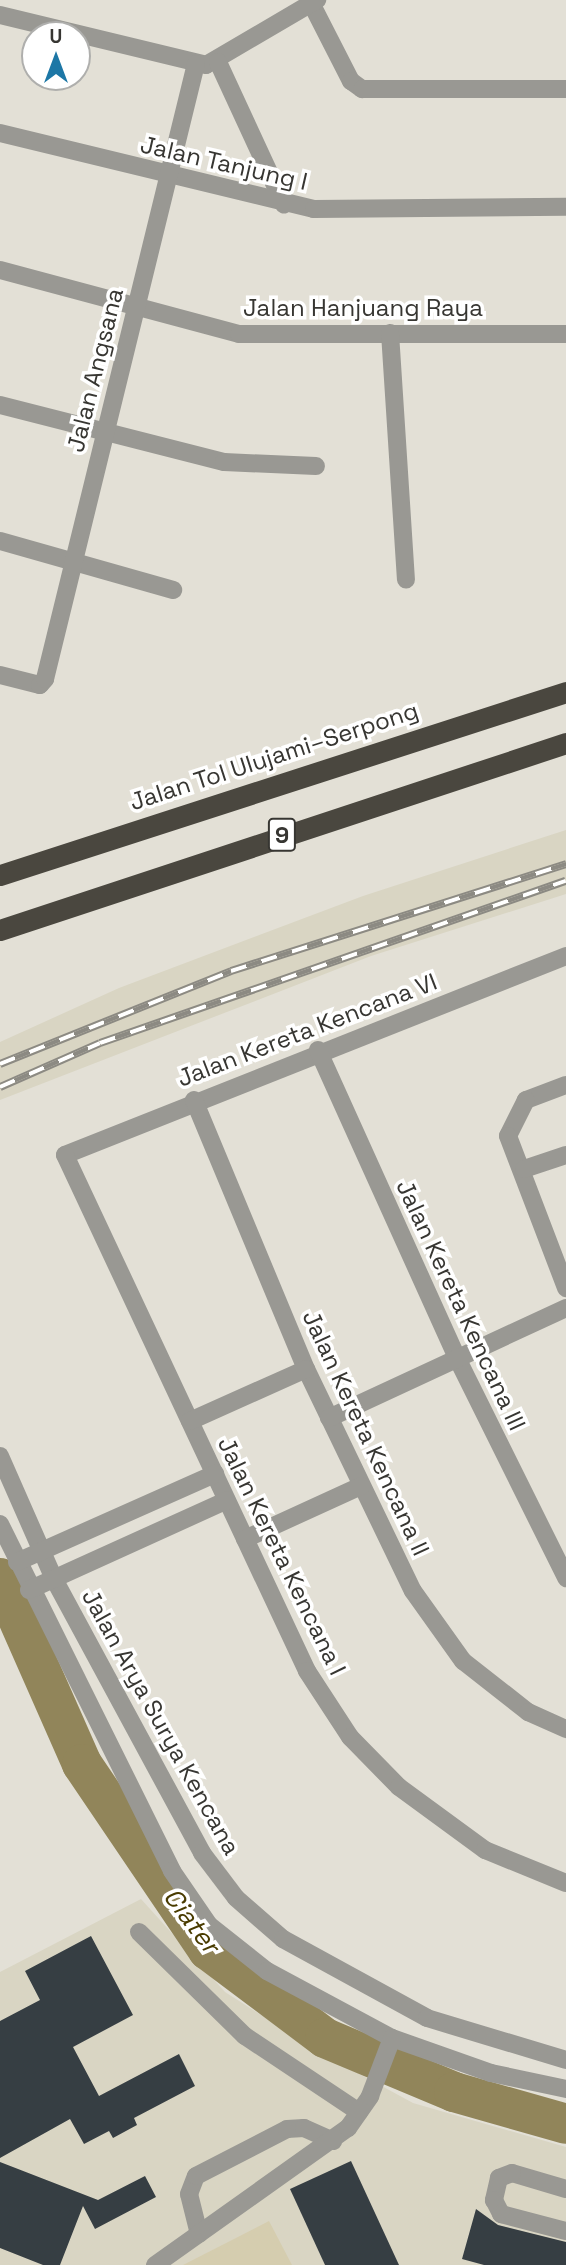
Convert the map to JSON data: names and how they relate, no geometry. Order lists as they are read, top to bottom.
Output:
{
  "streets": {
    "highway": ["Jalan Tol Ulujami–Serpong", "9"],
    "street": [
      "Jalan Tanjung I",
      "Jalan Hanjuang Raya",
      "Jalan Angsana",
      "Jalan Kereta Kencana VI",
      "Jalan Kereta Kencana III",
      "Jalan Kereta Kencana II",
      "Jalan Kereta Kencana I",
      "Jalan Arya Surya Kencana"
    ]
  },
  "crossings": [
    ["Jalan Tanjung I", "Jalan Angsana"],
    ["Jalan Hanjuang Raya", "Jalan Angsana"],
    ["Jalan Kereta Kencana VI", "Jalan Kereta Kencana III"],
    ["Jalan Kereta Kencana VI", "Jalan Kereta Kencana II"],
    ["Jalan Kereta Kencana VI", "Jalan Kereta Kencana I"]
  ],
  "water": ["Ciater"],
  "north": "top"
}
